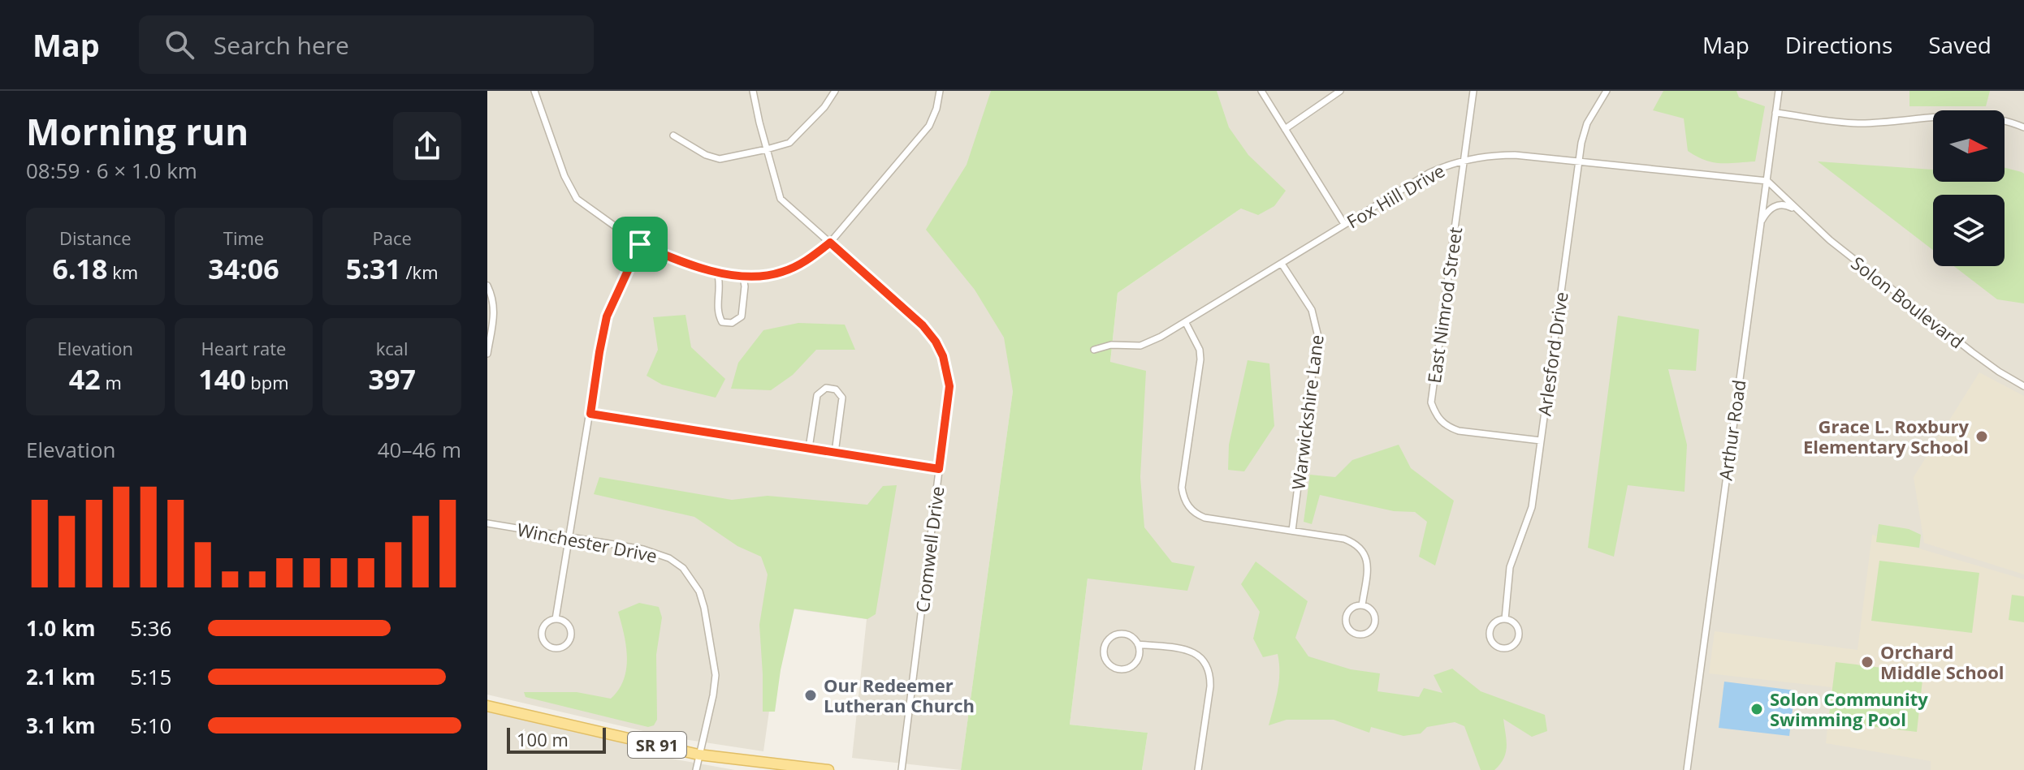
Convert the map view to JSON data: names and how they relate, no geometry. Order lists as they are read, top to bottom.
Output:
{
  "streets": {
    "main road": ["SR 91"],
    "street": [
      "Fox Hill Drive",
      "Solon Boulevard",
      "East Nimrod Street",
      "Arlesford Drive",
      "Warwickshire Lane",
      "Arthur Road",
      "Winchester Drive",
      "Cromwell Drive"
    ]
  },
  "crossings": [
    ["Fox Hill Drive", "Solon Boulevard"],
    ["Fox Hill Drive", "East Nimrod Street"],
    ["Fox Hill Drive", "Arlesford Drive"],
    ["Fox Hill Drive", "Warwickshire Lane"],
    ["Fox Hill Drive", "Arthur Road"],
    ["Solon Boulevard", "Arthur Road"],
    ["East Nimrod Street", "Arlesford Drive"],
    ["Winchester Drive", "SR 91"]
  ],
  "places": [
    "Grace L. Roxbury Elementary School",
    "Orchard Middle School",
    "Our Redeemer Lutheran Church",
    "Solon Community Swimming Pool"
  ],
  "scale_bar": "100 m",
  "north": "right",
  "page": {
    "header": "Map",
    "search": "Search here",
    "nav": ["Map", "Directions", "Saved"],
    "heading": ["Morning run", "08:59 · 6 × 1.0 km"],
    "stats": [
      ["Distance", "6.18 km"],
      ["Time", "34:06"],
      ["Pace", "5:31 /km"],
      ["Elevation", "42 m"],
      ["Heart rate", "140 bpm"],
      ["kcal", "397"]
    ],
    "chart": ["Elevation", "40–46 m"],
    "list": [
      {
        "name": "1.0 km",
        "note": "5:36"
      },
      {
        "name": "2.1 km",
        "note": "5:15"
      },
      {
        "name": "3.1 km",
        "note": "5:10"
      }
    ],
    "scale": "100 m"
  }
}
